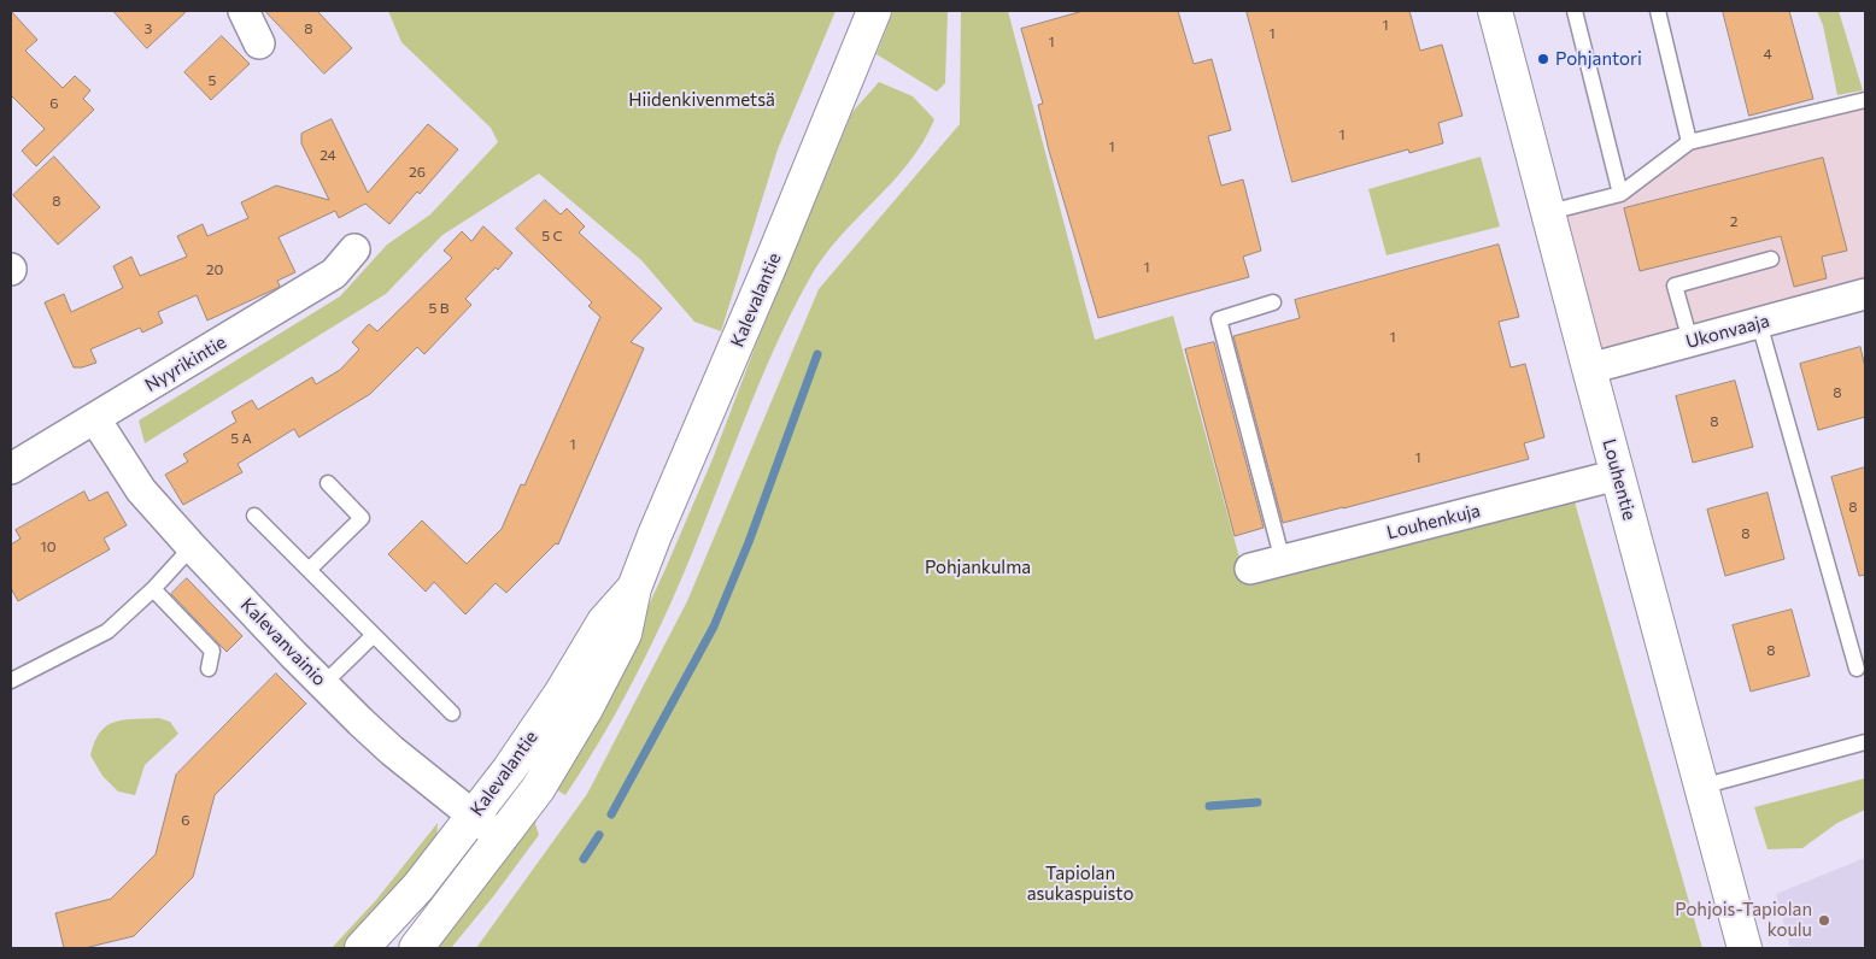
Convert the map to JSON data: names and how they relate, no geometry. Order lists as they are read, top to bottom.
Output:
{
  "streets": {
    "main road": ["Kalevalantie", "Louhentie"],
    "street": [
      "Ukonvaaja",
      "Nyyrikintie",
      "Louhenkuja",
      "Kalevanvainio"
    ]
  },
  "crossings": [
    ["Kalevalantie", "Kalevanvainio"],
    ["Ukonvaaja", "Louhentie"],
    ["Nyyrikintie", "Kalevanvainio"],
    ["Louhentie", "Louhenkuja"]
  ],
  "parks": ["Hiidenkivenmetsä", "Pohjankulma", "Tapiolan asukaspuisto"],
  "places": ["Pohjantori", "Pohjois-Tapiolan koulu"],
  "house_numbers": [
    "1",
    "3",
    "8",
    "1",
    "1",
    "4",
    "5",
    "6",
    "1",
    "1",
    "24",
    "26",
    "8",
    "2",
    "5 C",
    "1",
    "20",
    "5 B",
    "1",
    "8",
    "8",
    "5 A",
    "1",
    "1",
    "8",
    "8",
    "10",
    "8",
    "6"
  ]
}
